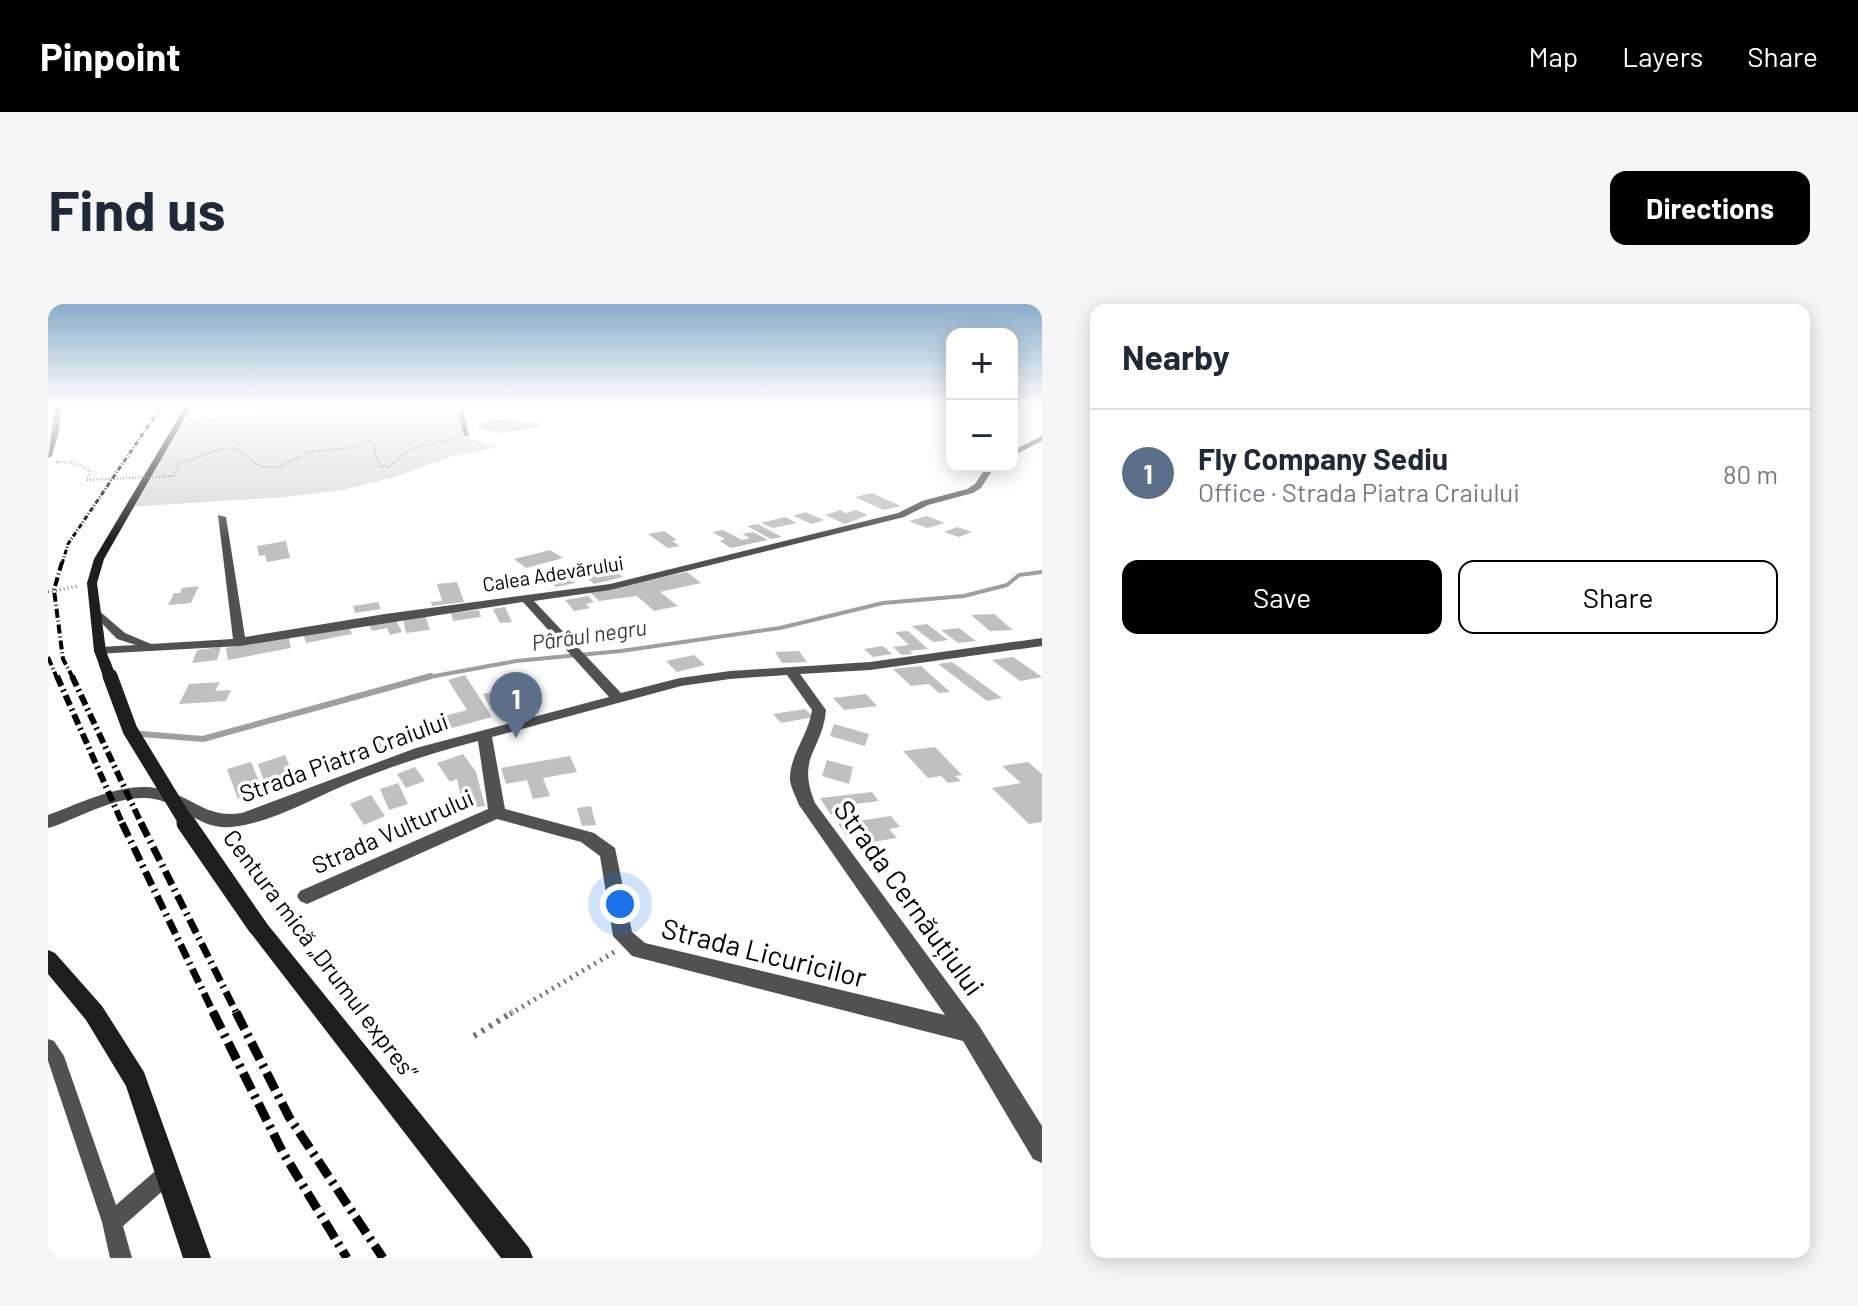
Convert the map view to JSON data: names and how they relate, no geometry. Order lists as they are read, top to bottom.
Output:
{
  "streets": {
    "main road": ["Centura mică „Drumul expres”"],
    "street": [
      "Calea Adevărului",
      "Strada Piatra Craiului",
      "Strada Vulturului",
      "Strada Cernăuțiului",
      "Strada Licuricilor"
    ]
  },
  "crossings": [
    ["Calea Adevărului", "Centura mică „Drumul expres”"],
    ["Strada Piatra Craiului", "Strada Cernăuțiului"],
    ["Strada Cernăuțiului", "Strada Licuricilor"]
  ],
  "water": ["Pârâul negru"],
  "page": {
    "header": "Pinpoint",
    "nav": ["Map", "Layers", "Share"],
    "buttons": [
      "Directions",
      ["Save", "Share"]
    ],
    "title": "Find us",
    "heading": "Nearby",
    "map_buttons": ["+", "−"],
    "list": [
      {
        "mark": "1",
        "name": "Fly Company Sediu",
        "note": "Office · Strada Piatra Craiului",
        "value": "80 m"
      }
    ],
    "pins": "1"
  }
}
